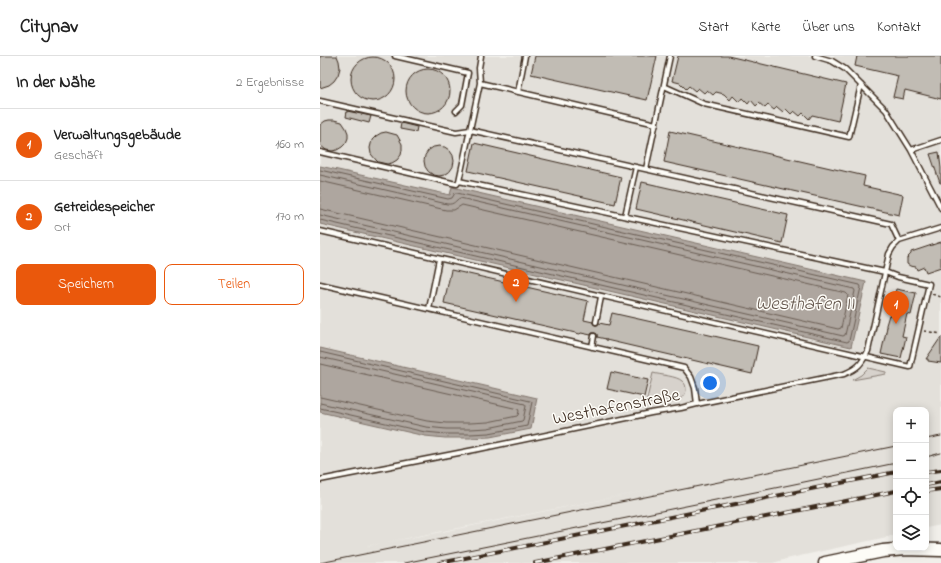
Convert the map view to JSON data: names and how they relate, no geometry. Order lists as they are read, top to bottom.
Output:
{
  "streets": {
    "lane": ["Westhafenstraße"]
  },
  "water": ["Westhafen II"],
  "page": {
    "header": "Citynav",
    "nav": [
      "Start",
      "Karte",
      "Über uns",
      "Kontakt"
    ],
    "heading": ["In der Nähe", "2 Ergebnisse"],
    "list": [
      {
        "mark": "1",
        "name": "Verwaltungsgebäude",
        "note": "Geschäft",
        "value": "160 m"
      },
      {
        "mark": "2",
        "name": "Getreidespeicher",
        "note": "Ort",
        "value": "170 m"
      }
    ],
    "buttons": ["Speichern", "Teilen"],
    "pins": ["2", "1"],
    "map_buttons": ["+", "−"]
  }
}
